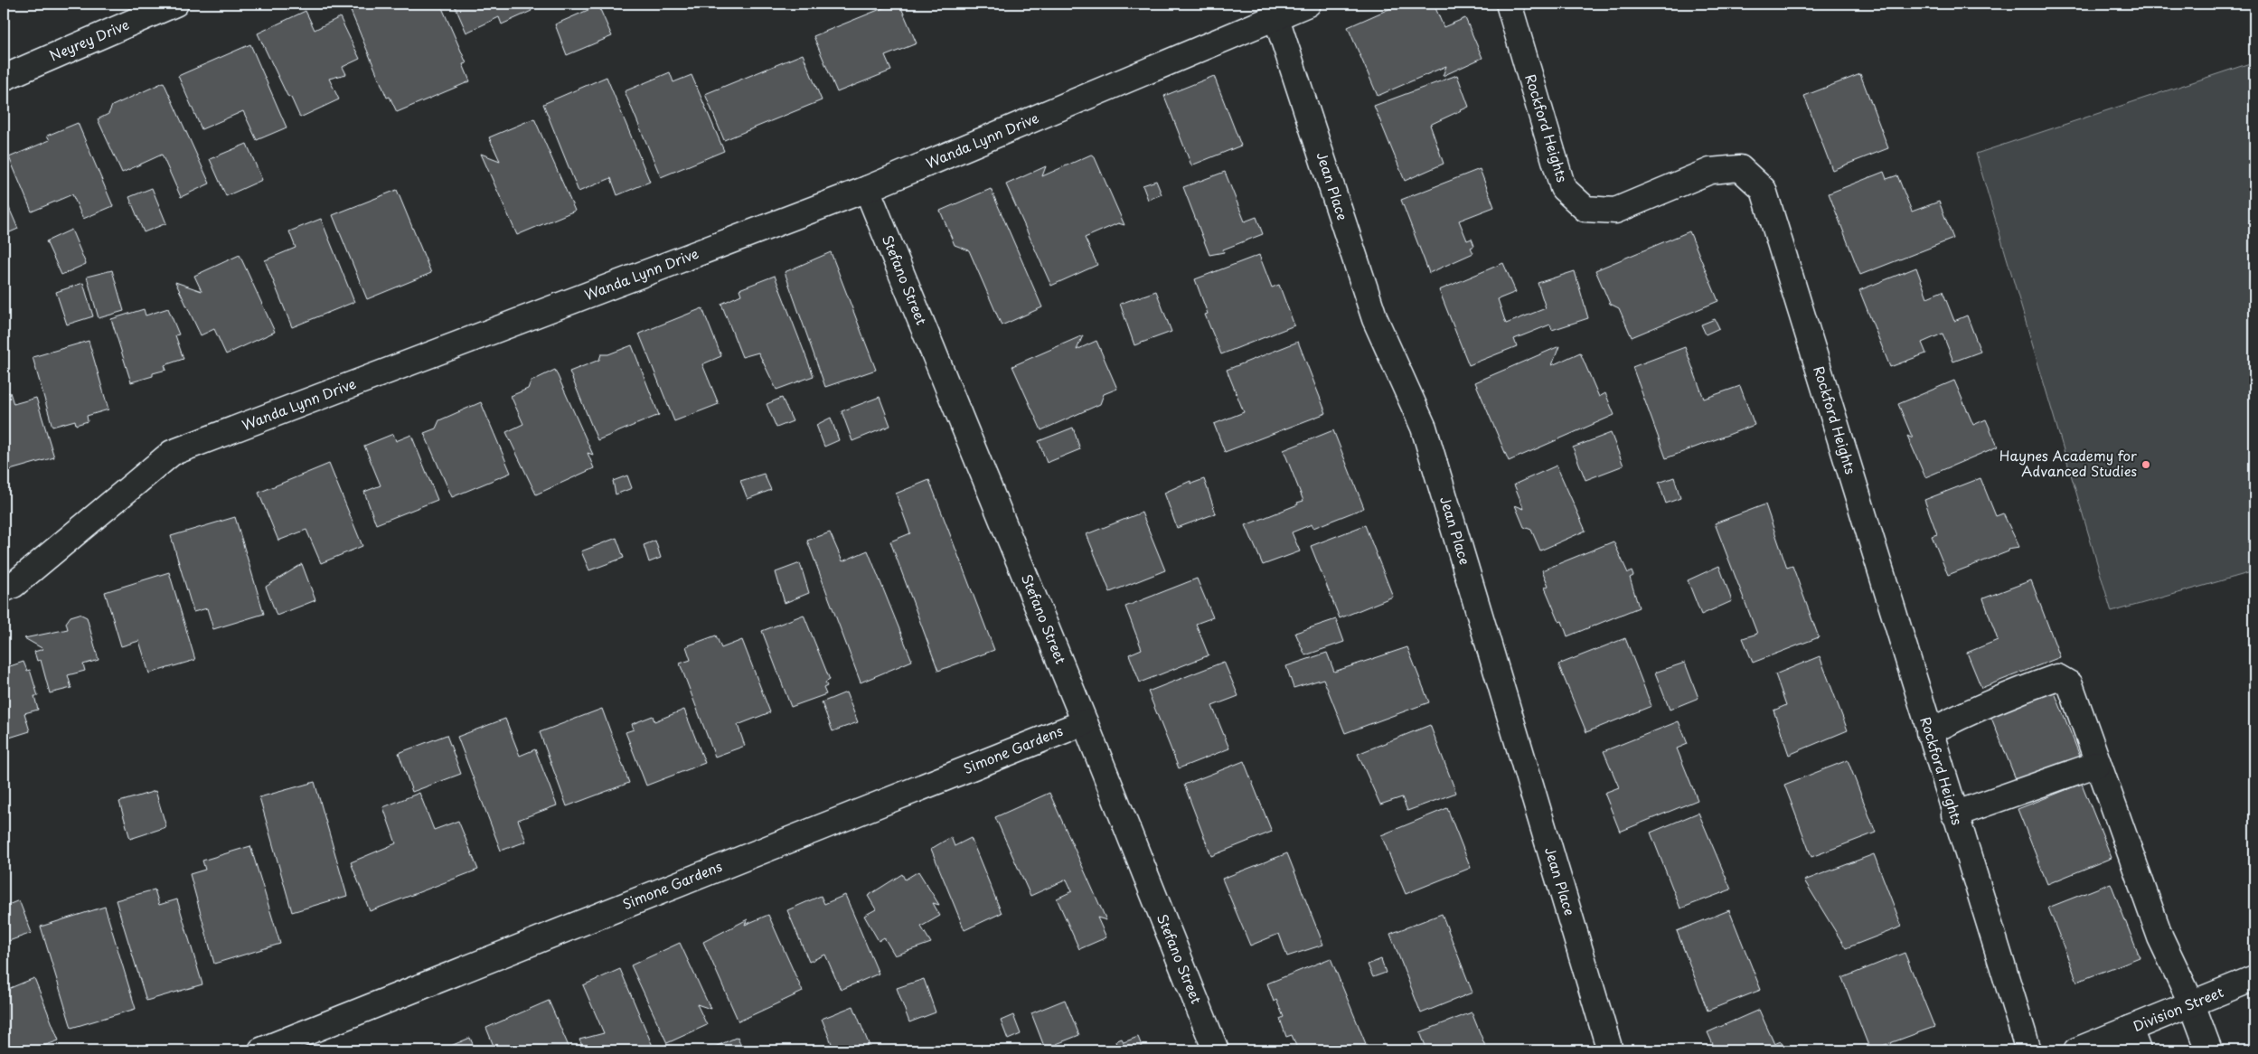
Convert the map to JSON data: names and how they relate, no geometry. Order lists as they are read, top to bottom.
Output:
{
  "streets": {
    "street": [
      "Neyrey Drive",
      "Rockford Heights",
      "Wanda Lynn Drive",
      "Jean Place",
      "Stefano Street",
      "Simone Gardens",
      "Division Street"
    ]
  },
  "crossings": [
    ["Wanda Lynn Drive", "Jean Place"],
    ["Wanda Lynn Drive", "Stefano Street"],
    ["Stefano Street", "Simone Gardens"]
  ],
  "places": ["Haynes Academy for Advanced Studies"]
}
